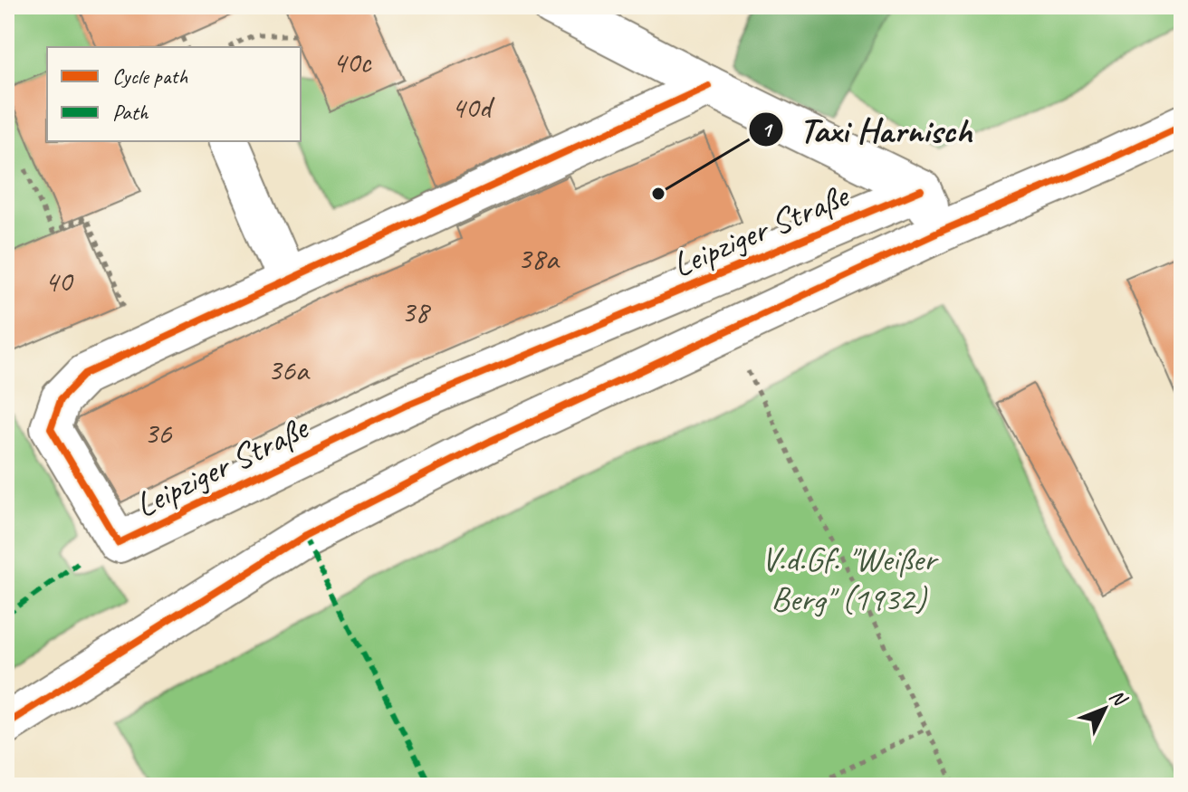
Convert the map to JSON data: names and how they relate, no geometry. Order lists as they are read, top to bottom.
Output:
{
  "streets": {
    "street": ["Leipziger Straße"]
  },
  "parks": ["V.d.Gf. \"Weißer Berg\" (1932)"],
  "places": ["Taxi Harnisch"],
  "house_numbers": [
    "40c",
    "40d",
    "38a",
    "40",
    "38",
    "36a",
    "36"
  ],
  "legend": ["Cycle path", "Path"],
  "north": "top right"
}
